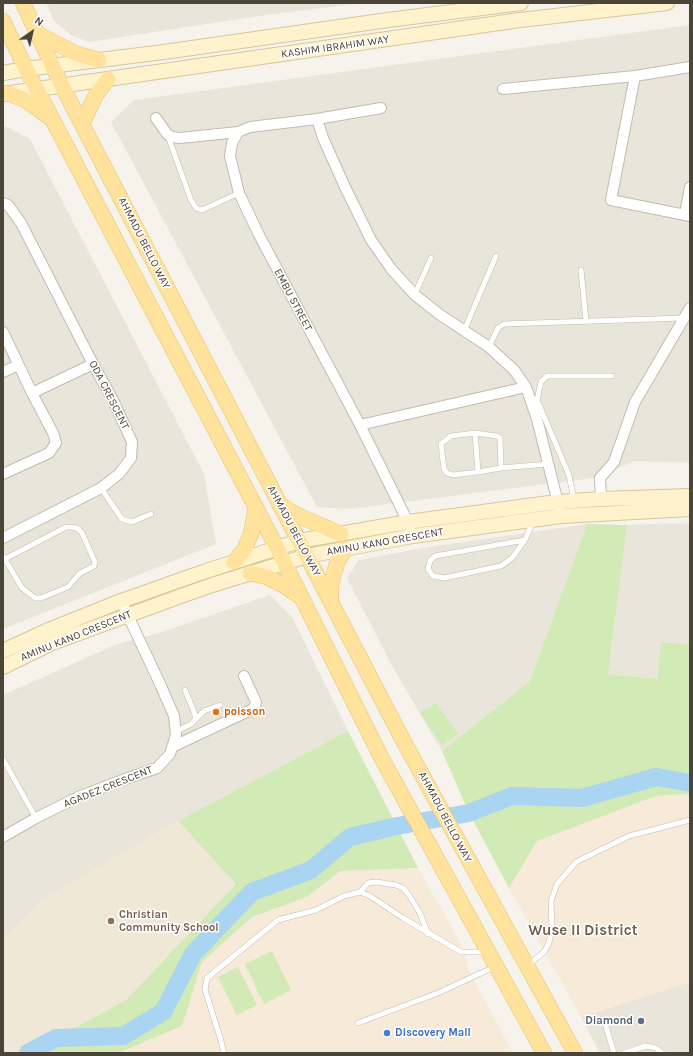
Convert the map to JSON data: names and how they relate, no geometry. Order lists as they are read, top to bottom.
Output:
{
  "streets": {
    "main road": ["AHMADU BELLO WAY"],
    "street": [
      "KASHIM IBRAHIM WAY",
      "EMBU STREET",
      "ODA CRESCENT",
      "AMINU KANO CRESCENT",
      "AGADEZ CRESCENT"
    ]
  },
  "crossings": [
    ["KASHIM IBRAHIM WAY", "AHMADU BELLO WAY"],
    ["AHMADU BELLO WAY", "AMINU KANO CRESCENT"],
    ["EMBU STREET", "AMINU KANO CRESCENT"],
    ["AMINU KANO CRESCENT", "AGADEZ CRESCENT"]
  ],
  "districts": ["Wuse II District"],
  "places": [
    "poisson",
    "Christian Community School",
    "Diamond",
    "Discovery Mall"
  ],
  "north": "top right"
}
